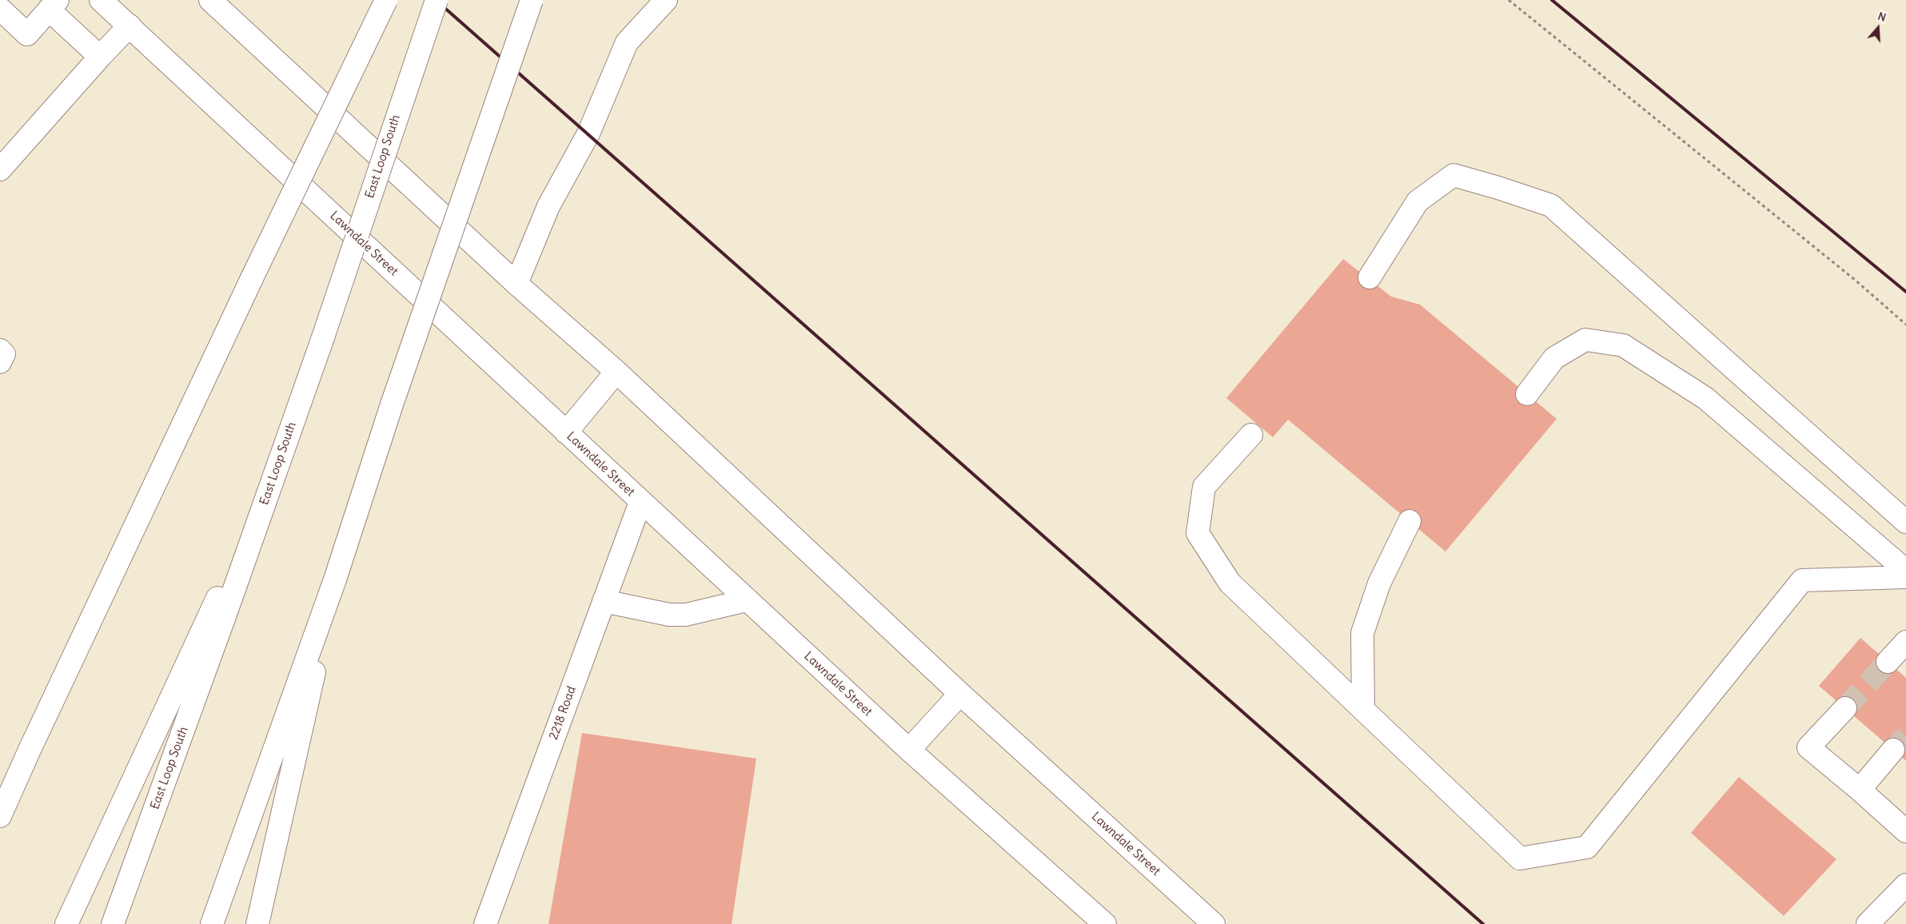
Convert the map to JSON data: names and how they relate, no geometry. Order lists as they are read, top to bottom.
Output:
{
  "streets": {
    "main road": ["East Loop South", "Lawndale Street", "2218 Road"]
  },
  "crossings": [
    ["Lawndale Street", "2218 Road"]
  ],
  "north": "top"
}
